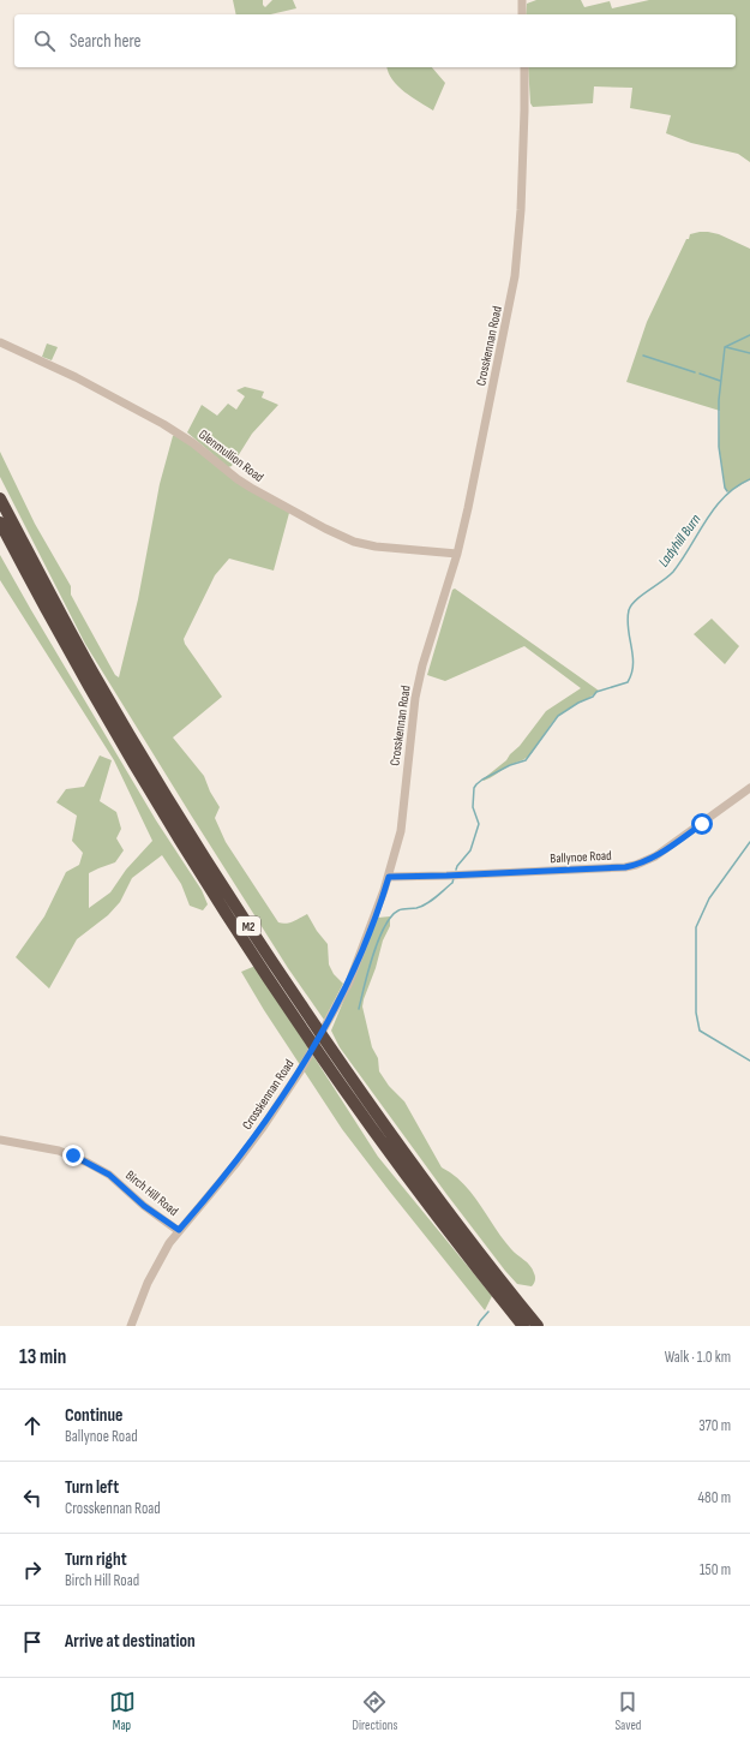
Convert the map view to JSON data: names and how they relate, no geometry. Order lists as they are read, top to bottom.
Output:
{
  "streets": {
    "highway": ["M2"],
    "street": [
      "Crosskennan Road",
      "Glenmullion Road",
      "Ballynoe Road",
      "Birch Hill Road"
    ]
  },
  "crossings": [
    ["Crosskennan Road", "Glenmullion Road"],
    ["Crosskennan Road", "Ballynoe Road"],
    ["Crosskennan Road", "Birch Hill Road"]
  ],
  "water": ["Ladyhill Burn"],
  "page": {
    "search": "Search here",
    "heading": ["13 min", "Walk · 1.0 km"],
    "list": [
      ["Continue", "Ballynoe Road", "370 m"],
      ["Turn left", "Crosskennan Road", "480 m"],
      ["Turn right", "Birch Hill Road", "150 m"],
      "Arrive at destination"
    ],
    "nav": ["Map", "Directions", "Saved"]
  }
}
